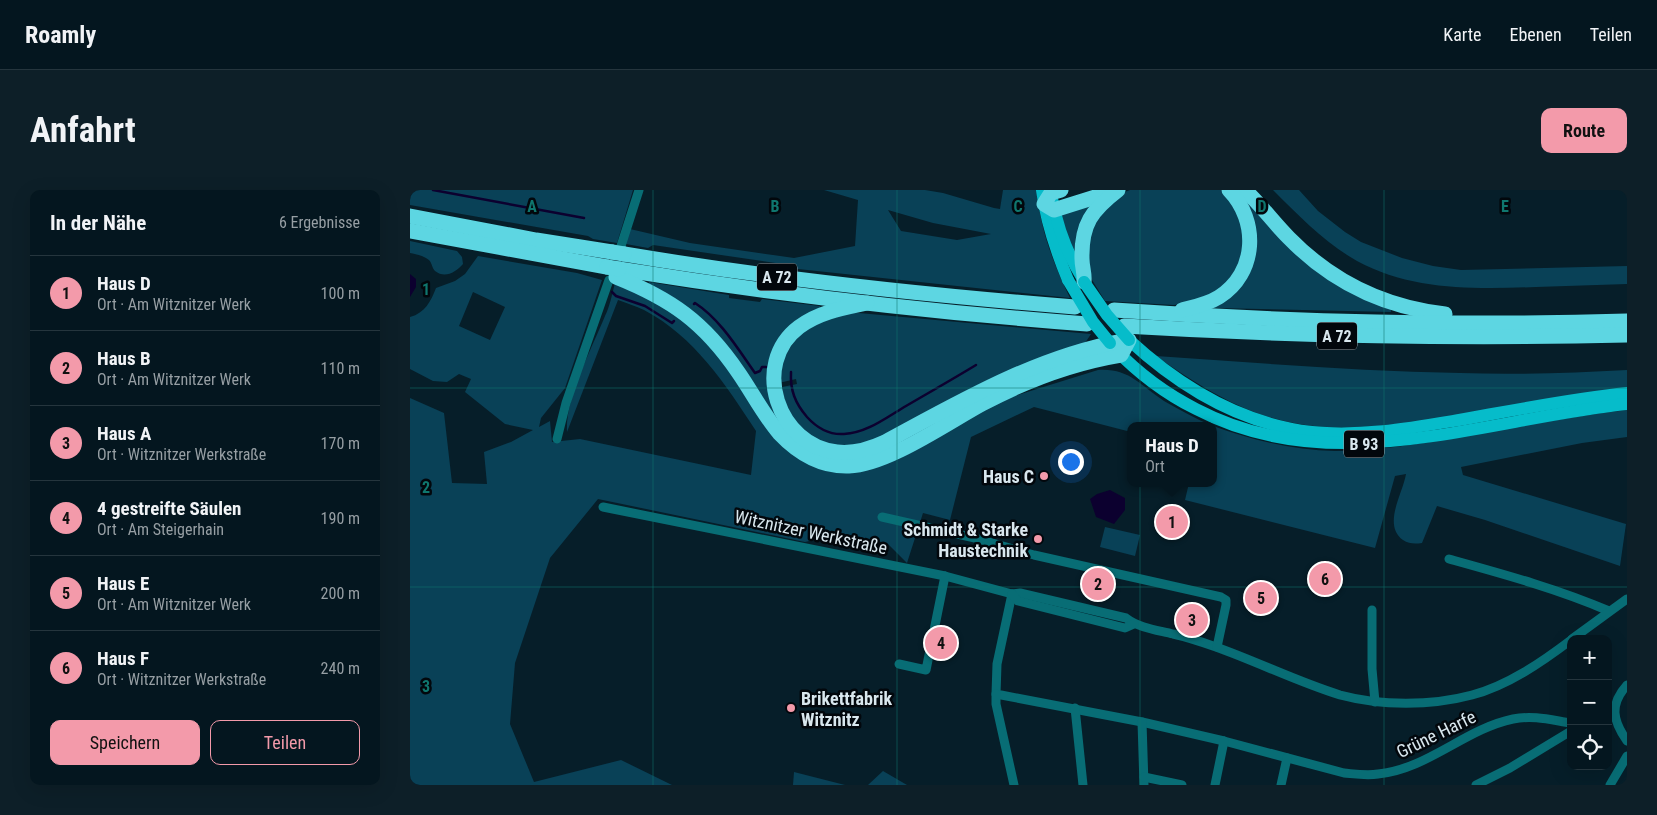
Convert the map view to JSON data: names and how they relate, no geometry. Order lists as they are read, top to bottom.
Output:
{
  "streets": {
    "highway": ["A 72"],
    "main road": ["B 93"],
    "street": ["Witznitzer Werkstraße", "Grüne Harfe"]
  },
  "crossings": [
    ["A 72", "B 93"]
  ],
  "places": ["Haus C", "Schmidt & Starke Haustechnik", "Brikettfabrik Witznitz"],
  "page": {
    "header": "Roamly",
    "nav": ["Karte", "Ebenen", "Teilen"],
    "buttons": [
      "Route",
      ["Speichern", "Teilen"]
    ],
    "title": "Anfahrt",
    "heading": ["In der Nähe", "6 Ergebnisse"],
    "list": [
      {
        "mark": "1",
        "name": "Haus D",
        "note": "Ort · Am Witznitzer Werk",
        "value": "100 m"
      },
      {
        "mark": "2",
        "name": "Haus B",
        "note": "Ort · Am Witznitzer Werk",
        "value": "110 m"
      },
      {
        "mark": "3",
        "name": "Haus A",
        "note": "Ort · Witznitzer Werkstraße",
        "value": "170 m"
      },
      {
        "mark": "4",
        "name": "4 gestreifte Säulen",
        "note": "Ort · Am Steigerhain",
        "value": "190 m"
      },
      {
        "mark": "5",
        "name": "Haus E",
        "note": "Ort · Am Witznitzer Werk",
        "value": "200 m"
      },
      {
        "mark": "6",
        "name": "Haus F",
        "note": "Ort · Witznitzer Werkstraße",
        "value": "240 m"
      }
    ],
    "popup": ["Haus D", "Ort"],
    "pins": [
      "1",
      "6",
      "2",
      "5",
      "3",
      "4"
    ],
    "map_buttons": ["+", "−"]
  },
  "grid": {
    "columns": [
      "A",
      "B",
      "C",
      "D",
      "E"
    ],
    "rows": ["1", "2", "3"]
  }
}
